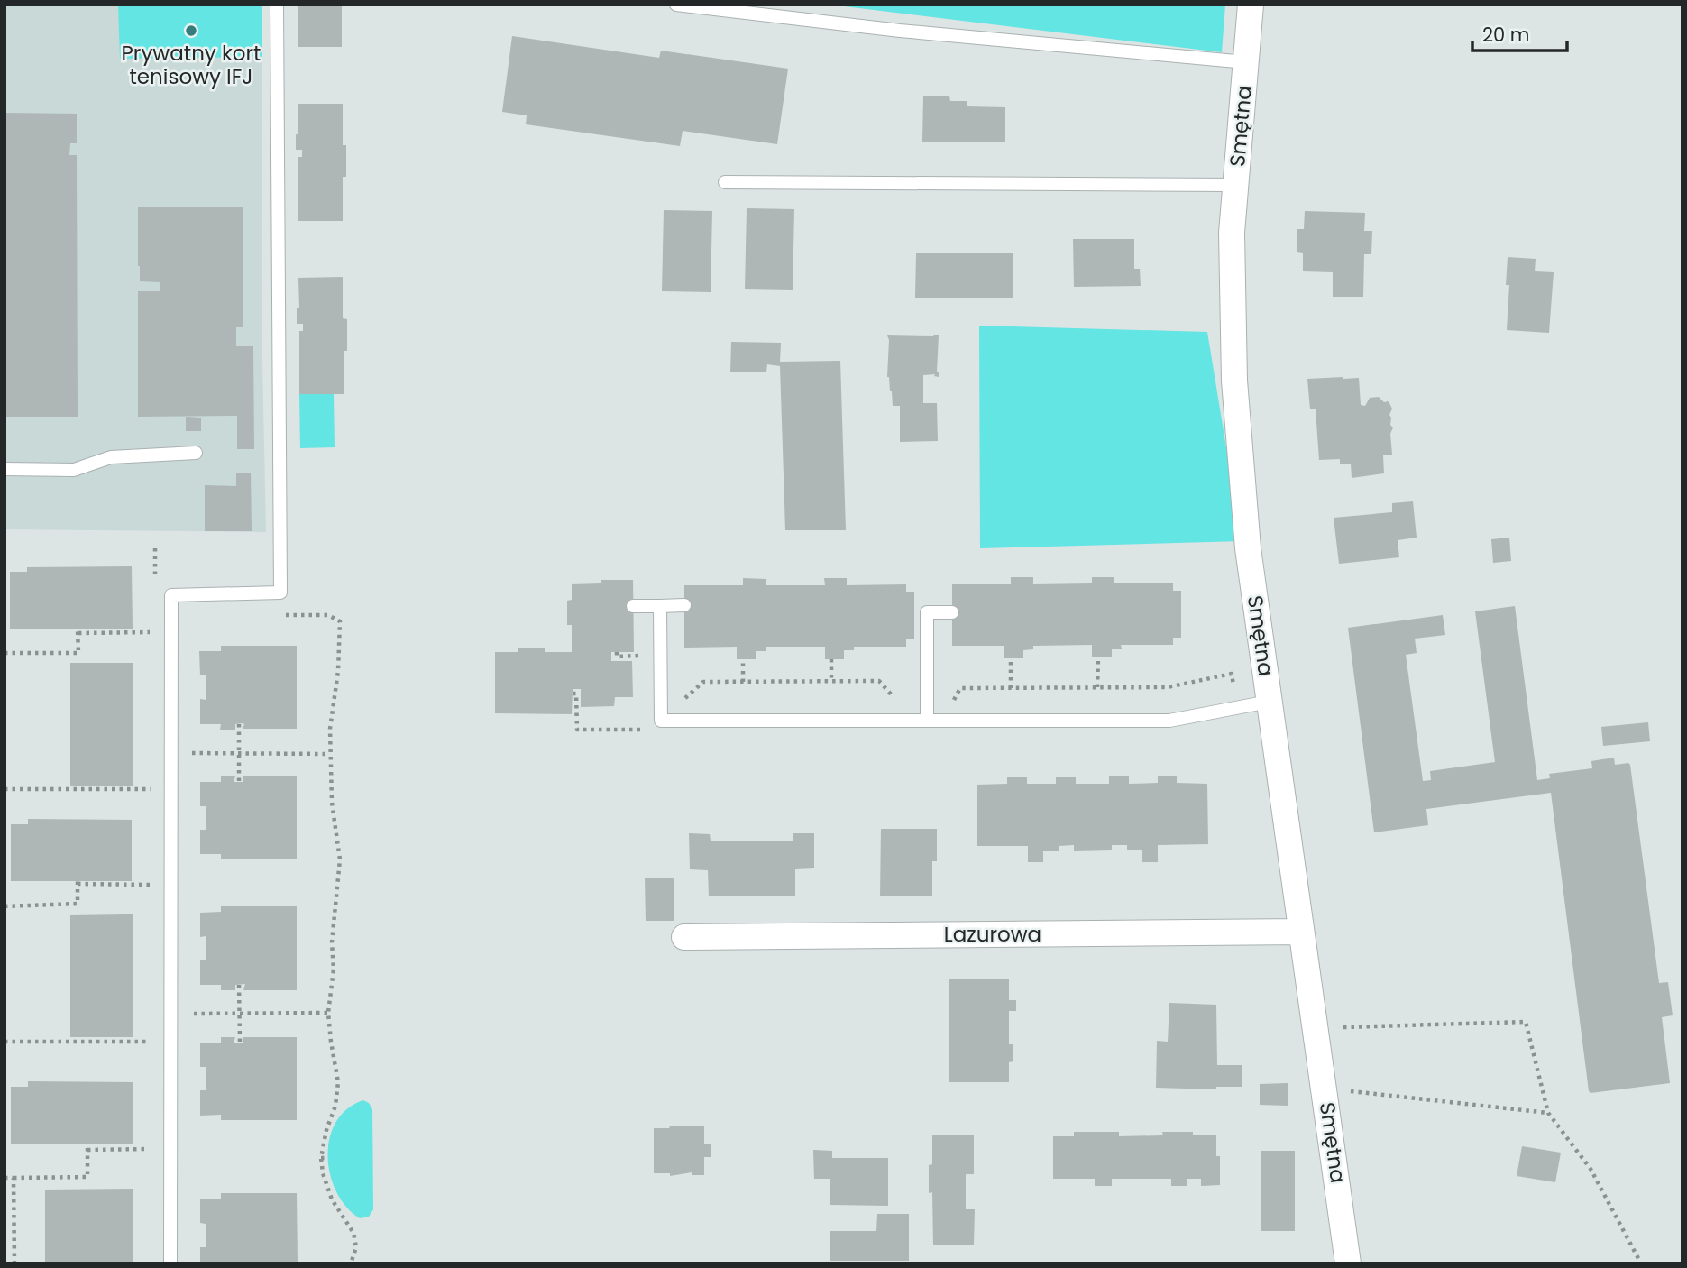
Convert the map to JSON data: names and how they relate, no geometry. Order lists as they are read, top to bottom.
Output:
{
  "streets": {
    "street": ["Smętna", "Lazurowa"]
  },
  "crossings": [
    ["Smętna", "Lazurowa"]
  ],
  "places": ["Prywatny kort tenisowy IFJ"],
  "scale_bar": "20 m"
}
